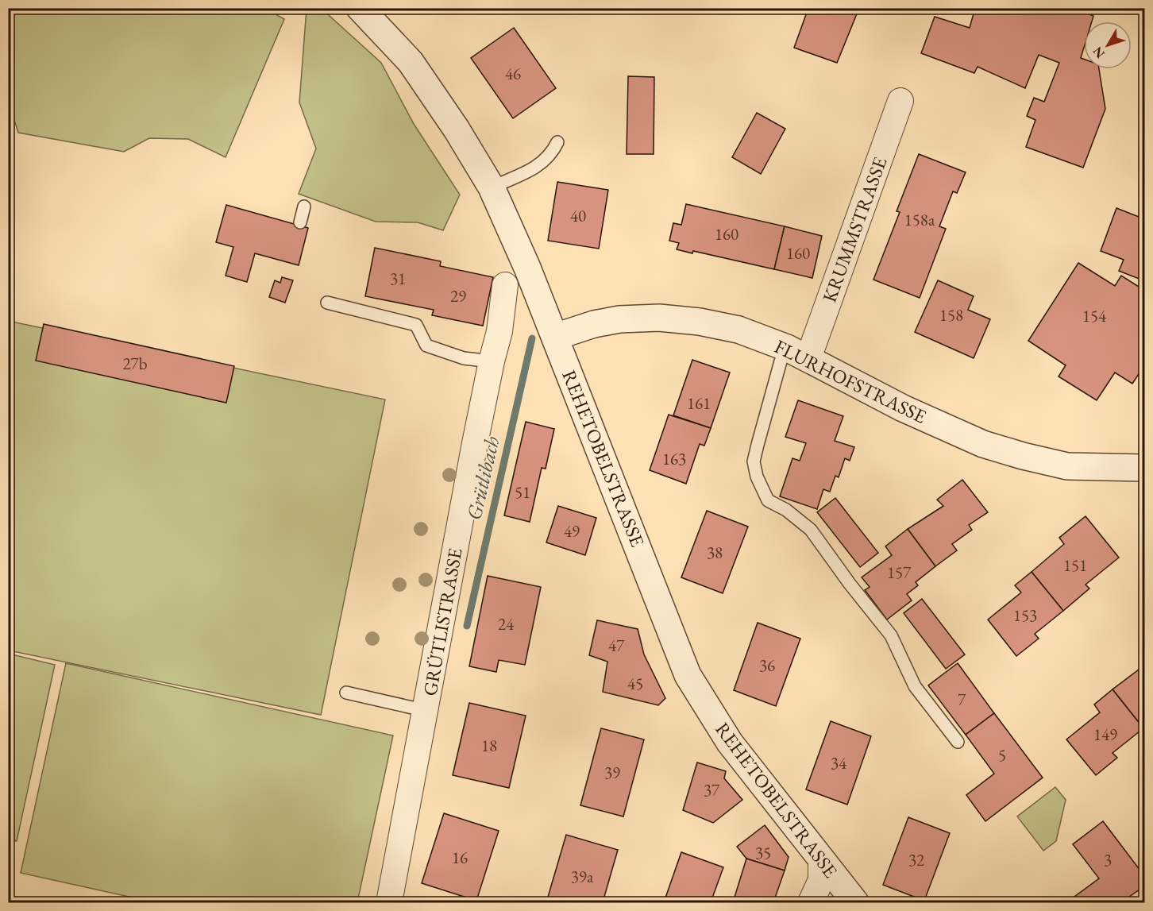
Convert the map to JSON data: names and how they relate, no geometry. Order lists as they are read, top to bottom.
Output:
{
  "streets": {
    "street": [
      "KRUMMSTRASSE",
      "FLURHOFSTRASSE",
      "REHETOBELSTRASSE",
      "GRÜTLISTRASSE"
    ]
  },
  "crossings": [
    ["KRUMMSTRASSE", "FLURHOFSTRASSE"],
    ["FLURHOFSTRASSE", "REHETOBELSTRASSE"]
  ],
  "water": ["Grütlibach"],
  "house_numbers": [
    "46",
    "40",
    "158a",
    "160",
    "160",
    "31",
    "29",
    "158",
    "154",
    "27b",
    "161",
    "163",
    "51",
    "49",
    "38",
    "151",
    "157",
    "153",
    "24",
    "47",
    "36",
    "45",
    "7",
    "149",
    "18",
    "5",
    "34",
    "39",
    "37",
    "35",
    "16",
    "32",
    "3",
    "39a"
  ],
  "north": "bottom left"
}
